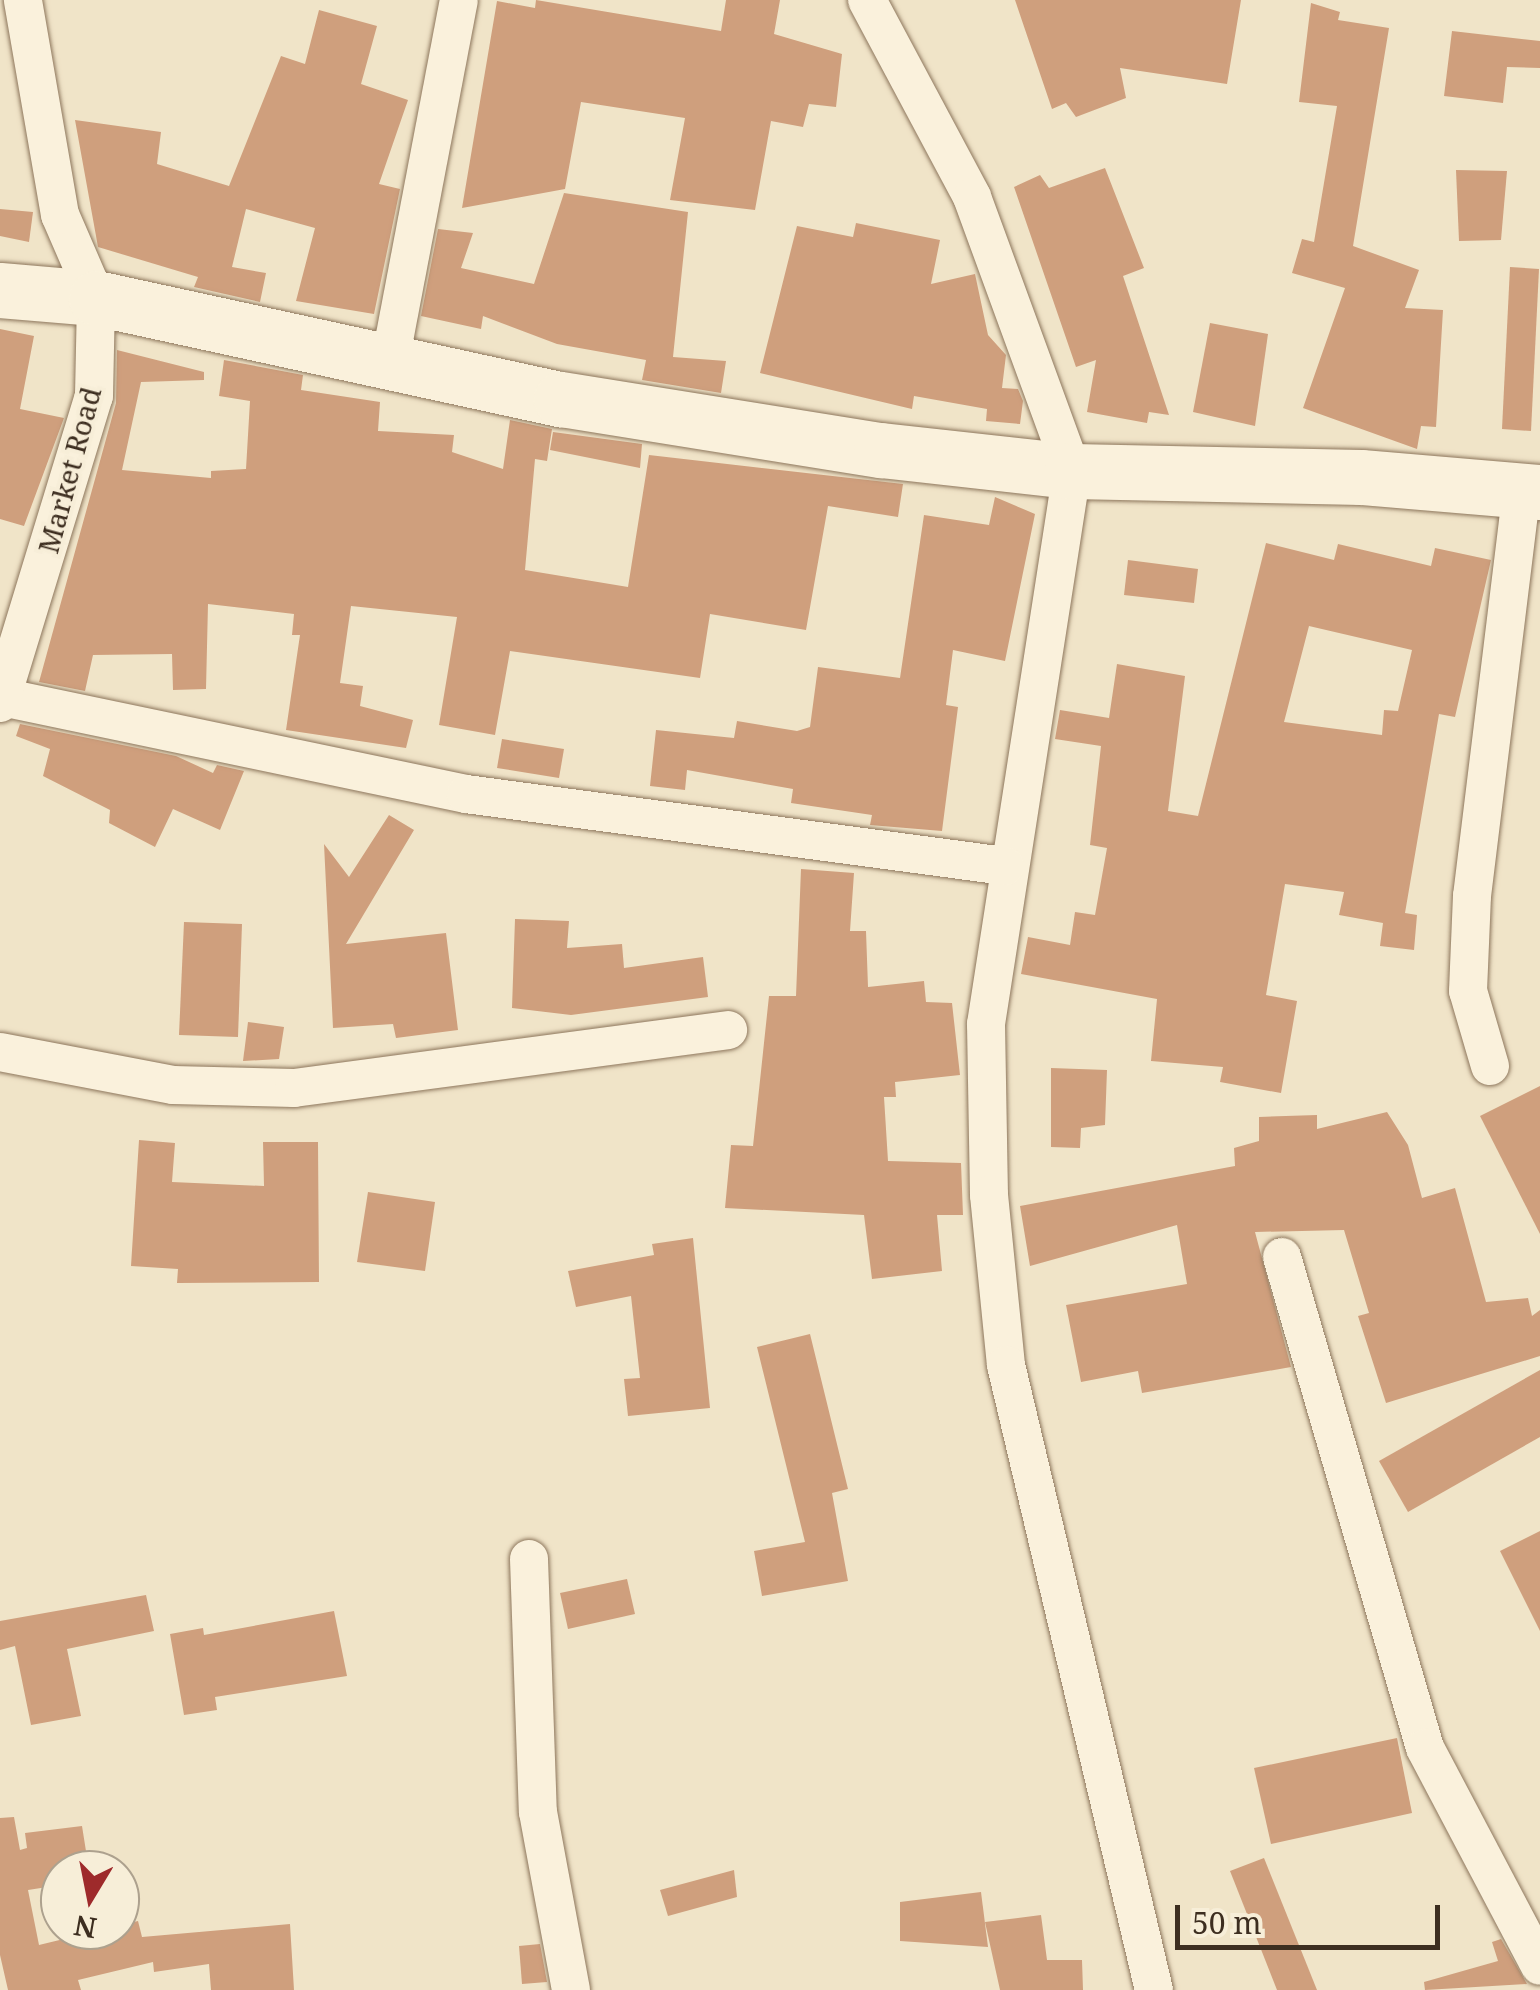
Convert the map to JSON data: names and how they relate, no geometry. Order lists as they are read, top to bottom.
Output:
{
  "streets": {
    "street": ["Market Road"]
  },
  "scale_bar": "50 m",
  "north": "bottom"
}
